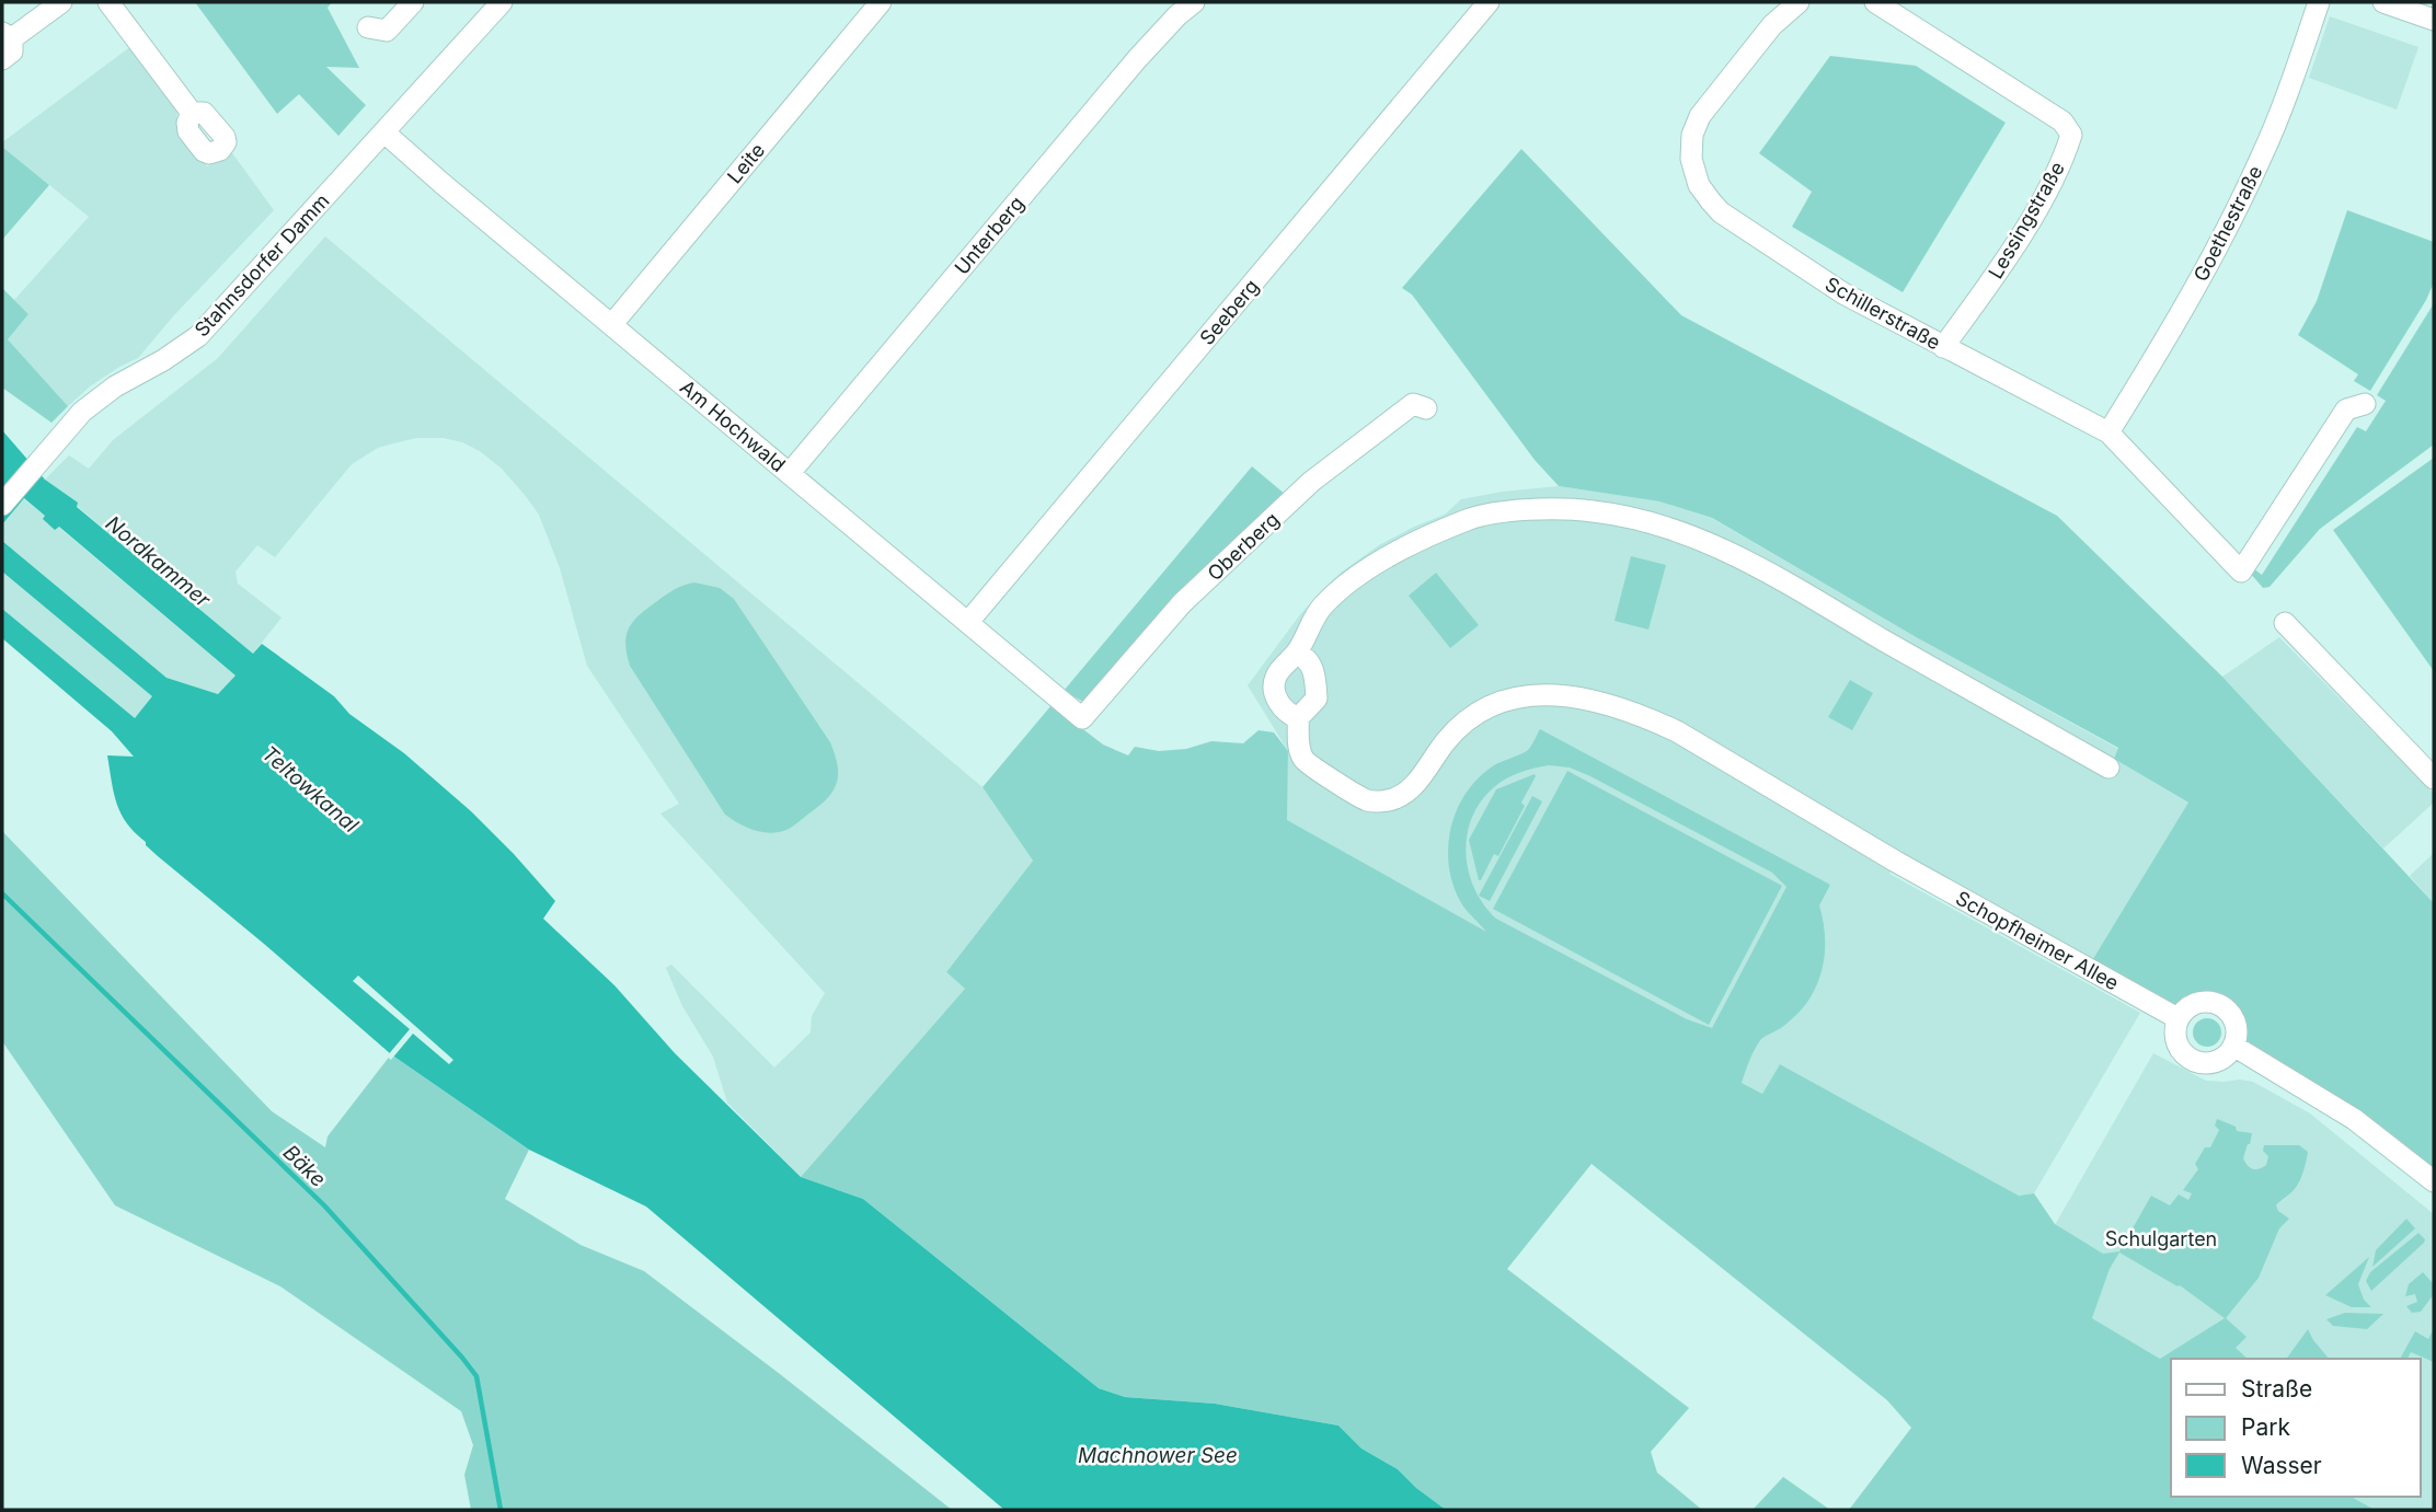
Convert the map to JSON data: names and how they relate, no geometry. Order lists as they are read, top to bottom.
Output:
{
  "streets": {
    "street": [
      "Leite",
      "Lessingstraße",
      "Goethestraße",
      "Unterberg",
      "Stahnsdorfer Damm",
      "Seeberg",
      "Schillerstraße",
      "Am Hochwald",
      "Oberberg",
      "Schopfheimer Allee"
    ]
  },
  "crossings": [
    ["Leite", "Am Hochwald"],
    ["Lessingstraße", "Schillerstraße"],
    ["Goethestraße", "Schillerstraße"],
    ["Unterberg", "Am Hochwald"],
    ["Stahnsdorfer Damm", "Am Hochwald"],
    ["Seeberg", "Am Hochwald"],
    ["Am Hochwald", "Oberberg"]
  ],
  "water": [
    "Nordkammer",
    "Teltowkanal",
    "Bäke",
    "Machnower See"
  ],
  "parks": ["Schulgarten"],
  "legend": ["Straße", "Park", "Wasser"]
}
